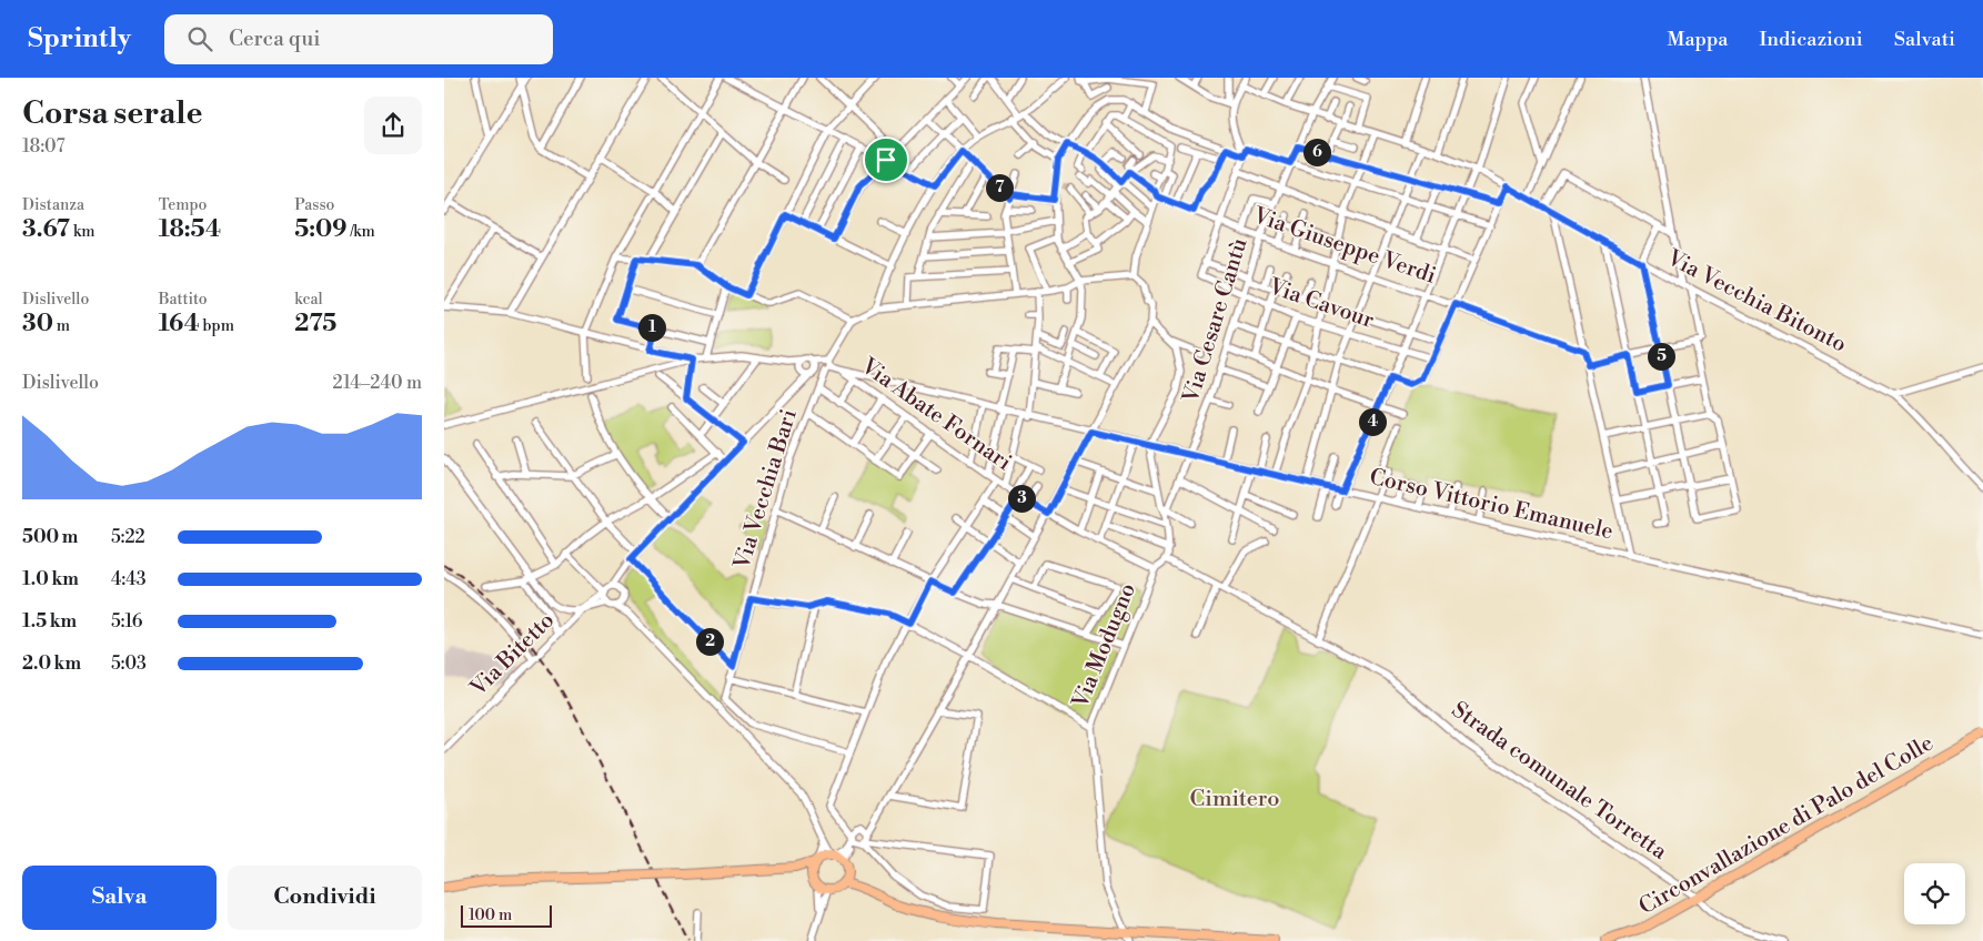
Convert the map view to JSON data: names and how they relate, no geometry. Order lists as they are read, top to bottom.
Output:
{
  "streets": {
    "main road": ["Circonvallazione di Palo del Colle"],
    "street": [
      "Via Giuseppe Verdi",
      "Via Vecchia Bitonto",
      "Via Cavour",
      "Via Cesare Cantù",
      "Via Abate Fornari",
      "Via Vecchia Bari",
      "Corso Vittorio Emanuele",
      "Via Modugno",
      "Via Bitetto",
      "Strada comunale Torretta"
    ]
  },
  "crossings": [
    ["Via Giuseppe Verdi", "Via Cesare Cantù"],
    ["Via Vecchia Bitonto", "Via Cesare Cantù"],
    ["Via Cavour", "Via Cesare Cantù"],
    ["Via Cesare Cantù", "Corso Vittorio Emanuele"],
    ["Via Abate Fornari", "Corso Vittorio Emanuele"],
    ["Via Abate Fornari", "Via Modugno"],
    ["Via Vecchia Bari", "Corso Vittorio Emanuele"],
    ["Via Modugno", "Strada comunale Torretta"],
    ["Strada comunale Torretta", "Circonvallazione di Palo del Colle"]
  ],
  "parks": ["Cimitero"],
  "scale_bar": "100 m",
  "page": {
    "header": "Sprintly",
    "search": "Cerca qui",
    "nav": ["Mappa", "Indicazioni", "Salvati"],
    "heading": ["Corsa serale", "18:07"],
    "pins": [
      "6",
      "7",
      "1",
      "5",
      "4",
      "3",
      "2"
    ],
    "stats": [
      ["Distanza", "3.67 km"],
      ["Tempo", "18:54"],
      ["Passo", "5:09 /km"],
      ["Dislivello", "30 m"],
      ["Battito", "164 bpm"],
      ["kcal", "275"]
    ],
    "chart": ["Dislivello", "214–240 m"],
    "list": [
      {
        "name": "500 m",
        "note": "5:22"
      },
      {
        "name": "1.0 km",
        "note": "4:43"
      },
      {
        "name": "1.5 km",
        "note": "5:16"
      },
      {
        "name": "2.0 km",
        "note": "5:03"
      }
    ],
    "buttons": ["Salva", "Condividi"],
    "scale": "100 m"
  }
}
